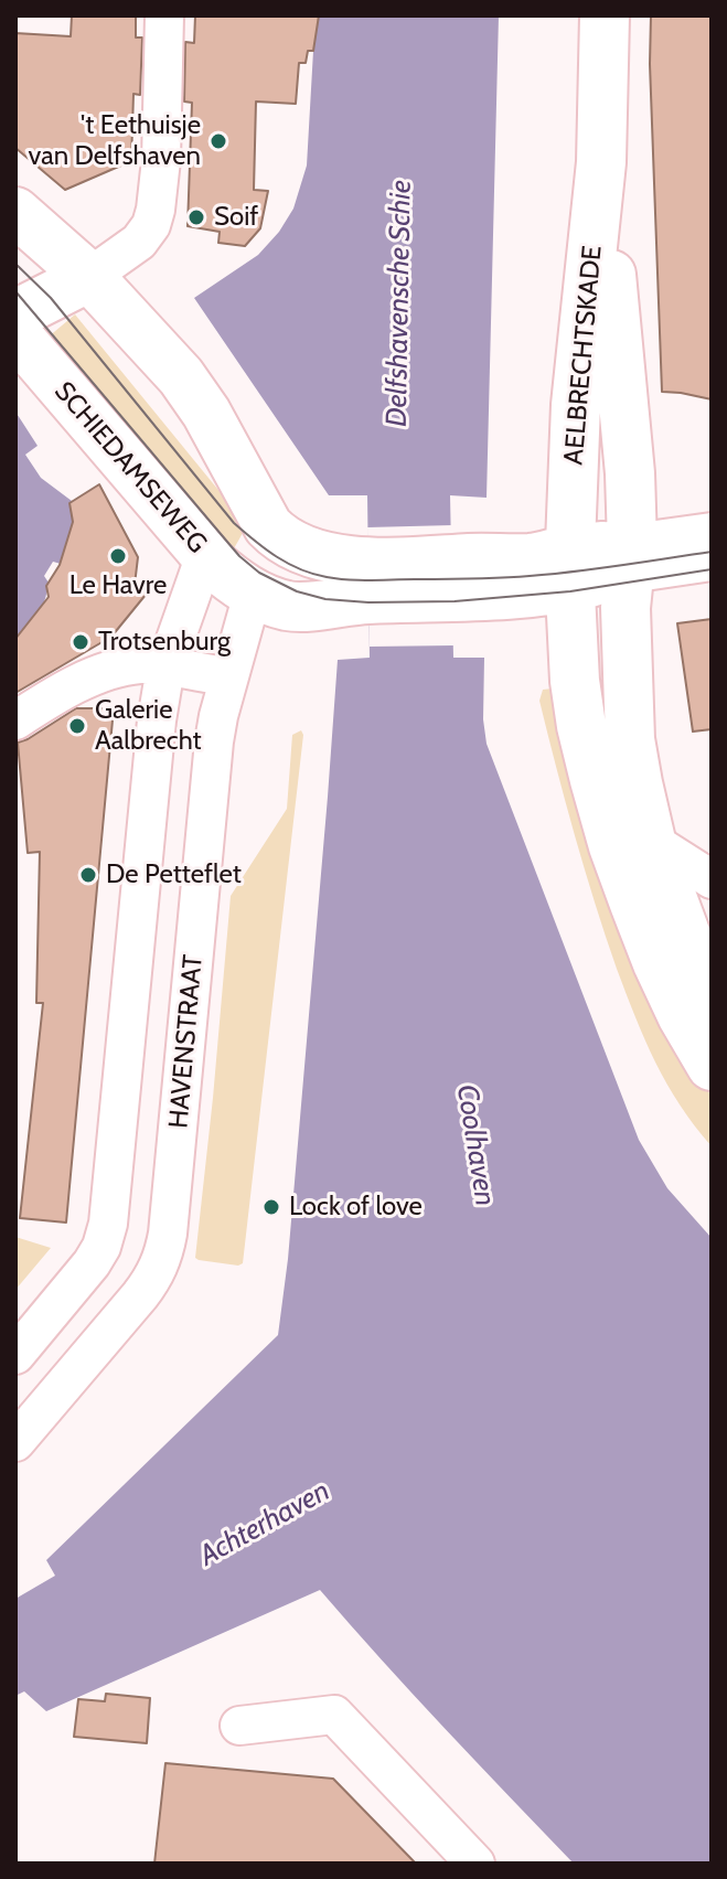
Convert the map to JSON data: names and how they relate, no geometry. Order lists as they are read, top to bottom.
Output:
{
  "streets": {
    "street": ["AELBRECHTSKADE", "SCHIEDAMSEWEG", "HAVENSTRAAT"]
  },
  "crossings": [
    ["AELBRECHTSKADE", "SCHIEDAMSEWEG"],
    ["SCHIEDAMSEWEG", "HAVENSTRAAT"]
  ],
  "water": ["Delfshavensche Schie", "Coolhaven", "Achterhaven"],
  "places": [
    "'t Eethuisje van Delfshaven",
    "Soif",
    "Le Havre",
    "Trotsenburg",
    "Galerie Aalbrecht",
    "De Petteflet",
    "Lock of love"
  ]
}
